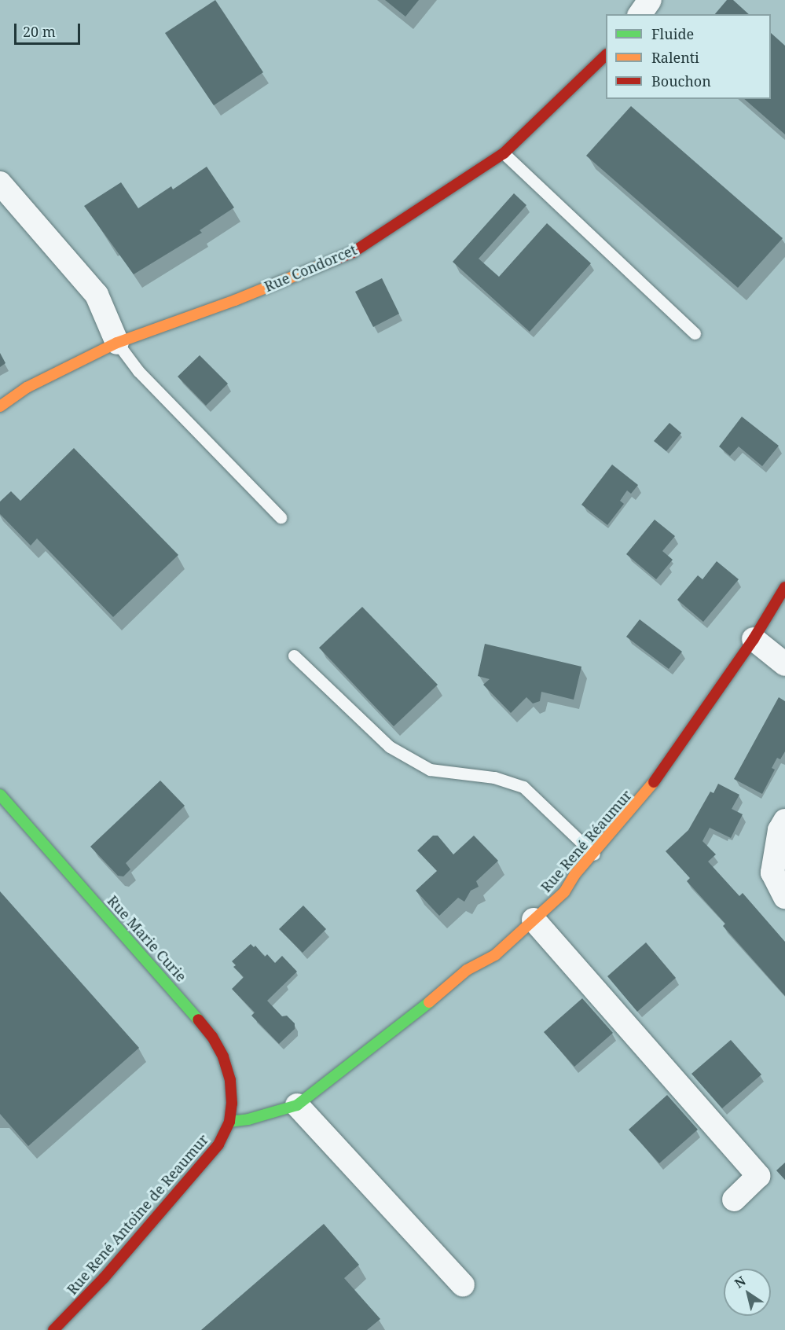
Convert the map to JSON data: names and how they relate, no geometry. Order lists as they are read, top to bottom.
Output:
{
  "streets": {
    "street": [
      "Rue Condorcet",
      "Rue René Réaumur",
      "Rue Marie Curie",
      "Rue René Antoine de Reaumur"
    ]
  },
  "crossings": [
    ["Rue René Réaumur", "Rue Marie Curie"],
    ["Rue René Réaumur", "Rue René Antoine de Reaumur"],
    ["Rue Marie Curie", "Rue René Antoine de Reaumur"]
  ],
  "legend": ["Fluide", "Ralenti", "Bouchon"],
  "scale_bar": "20 m",
  "north": "top left"
}
